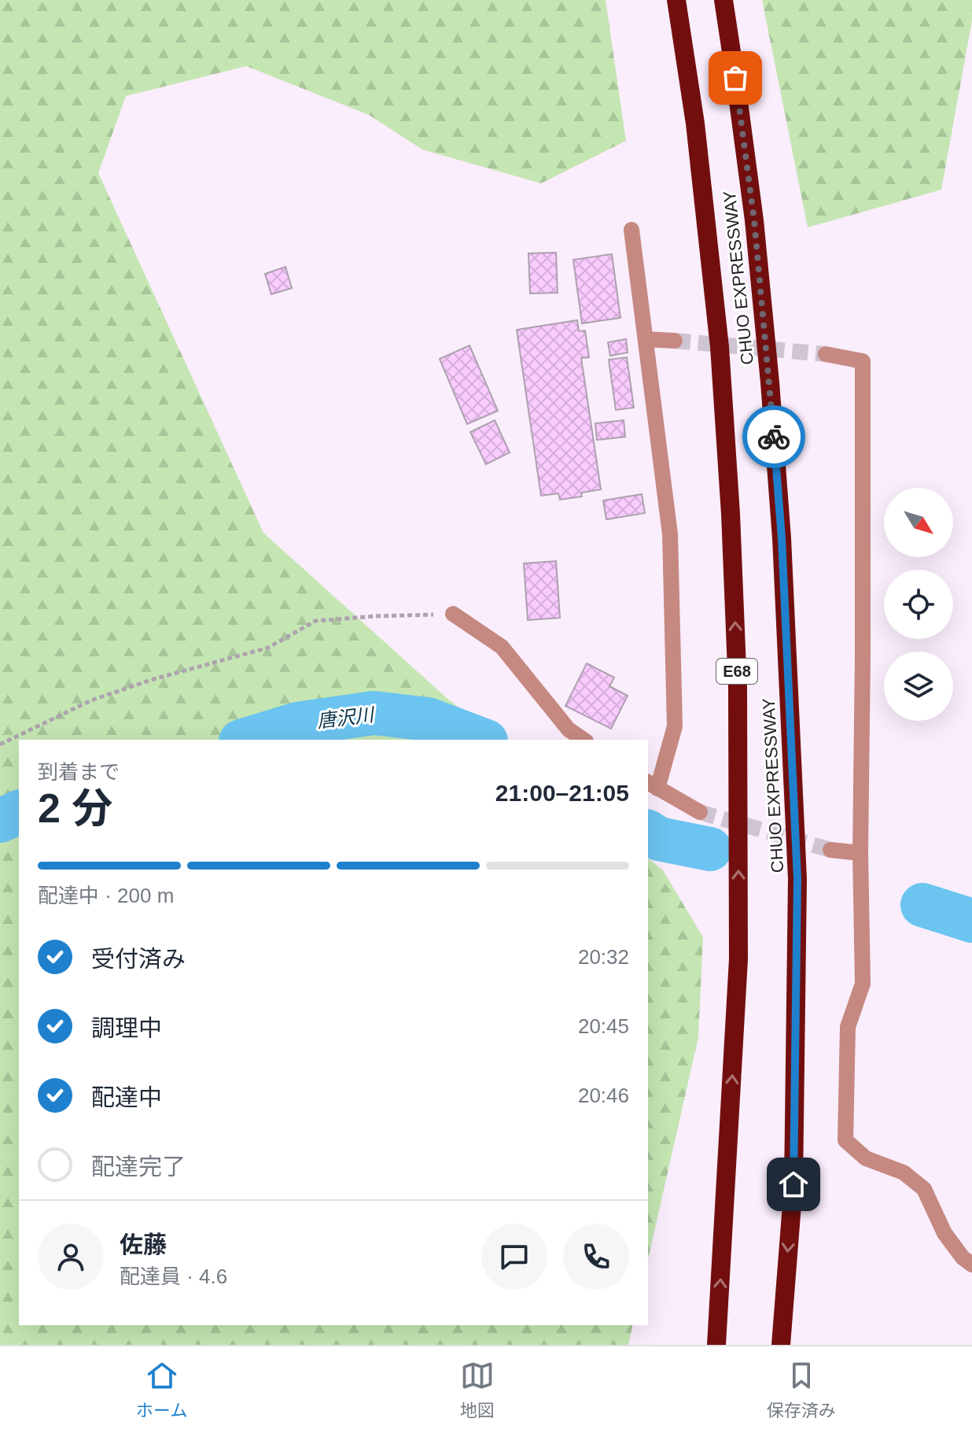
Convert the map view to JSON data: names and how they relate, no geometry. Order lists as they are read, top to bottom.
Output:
{
  "streets": {
    "highway": ["CHUO EXPRESSWAY", "E68"]
  },
  "water": ["唐沢川"],
  "north": "bottom right",
  "page": {
    "heading": ["2 分", "到着まで", "21:00–21:05"],
    "panel": ["佐藤", "配達員 · 4.6"],
    "bar": "配達中 · 200 m",
    "list": [
      ["受付済み", "20:32"],
      ["調理中", "20:45"],
      ["配達中", "20:46"],
      "配達完了"
    ],
    "tabs": ["ホーム", "地図", "保存済み"]
  }
}
